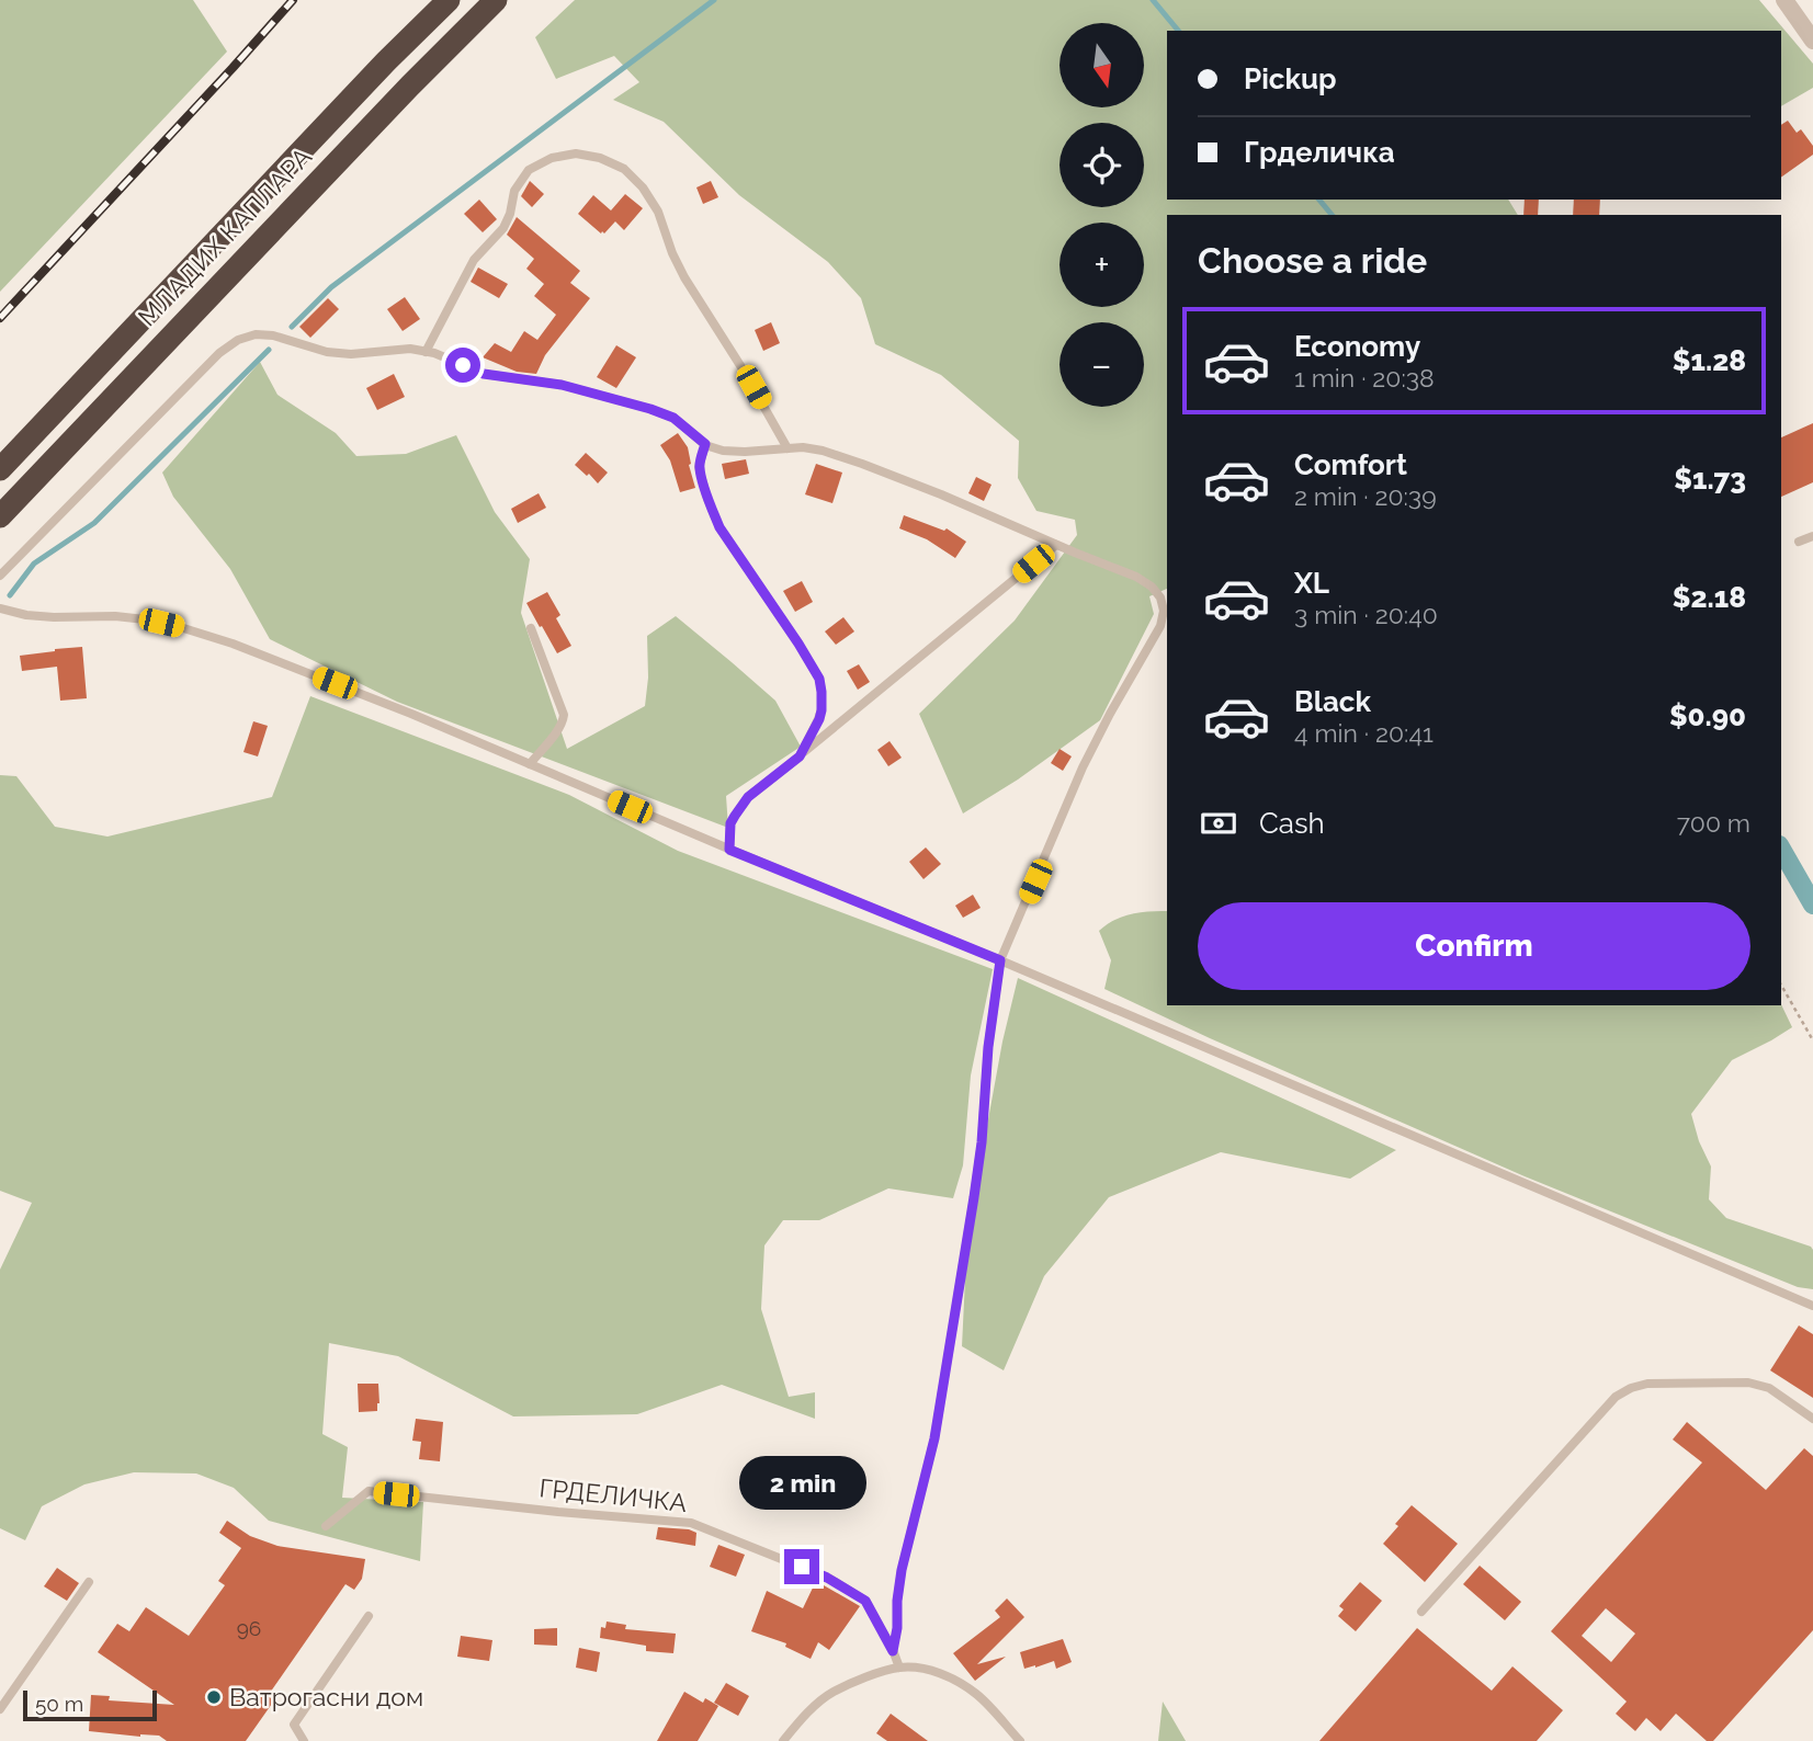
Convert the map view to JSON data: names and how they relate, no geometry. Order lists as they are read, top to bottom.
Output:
{
  "streets": {
    "highway": ["МЛАДИХ КАПЛАРА"],
    "lane": ["ГРДЕЛИЧКА"]
  },
  "places": ["Ватрогасни дом"],
  "house_numbers": ["96"],
  "scale_bar": "50 m",
  "north": "bottom",
  "page": {
    "map_buttons": ["+", "−"],
    "banner": ["Pickup", "Грделичка"],
    "heading": "Choose a ride",
    "list": [
      {
        "name": "Economy",
        "note": "1 min · 20:38",
        "value": "$1.28"
      },
      {
        "name": "Comfort",
        "note": "2 min · 20:39",
        "value": "$1.73"
      },
      {
        "name": "XL",
        "note": "3 min · 20:40",
        "value": "$2.18"
      },
      {
        "name": "Black",
        "note": "4 min · 20:41",
        "value": "$0.90"
      }
    ],
    "pay": ["Cash", "700 m"],
    "buttons": "Confirm",
    "bubble": "2 min",
    "scale": "50 m"
  }
}
